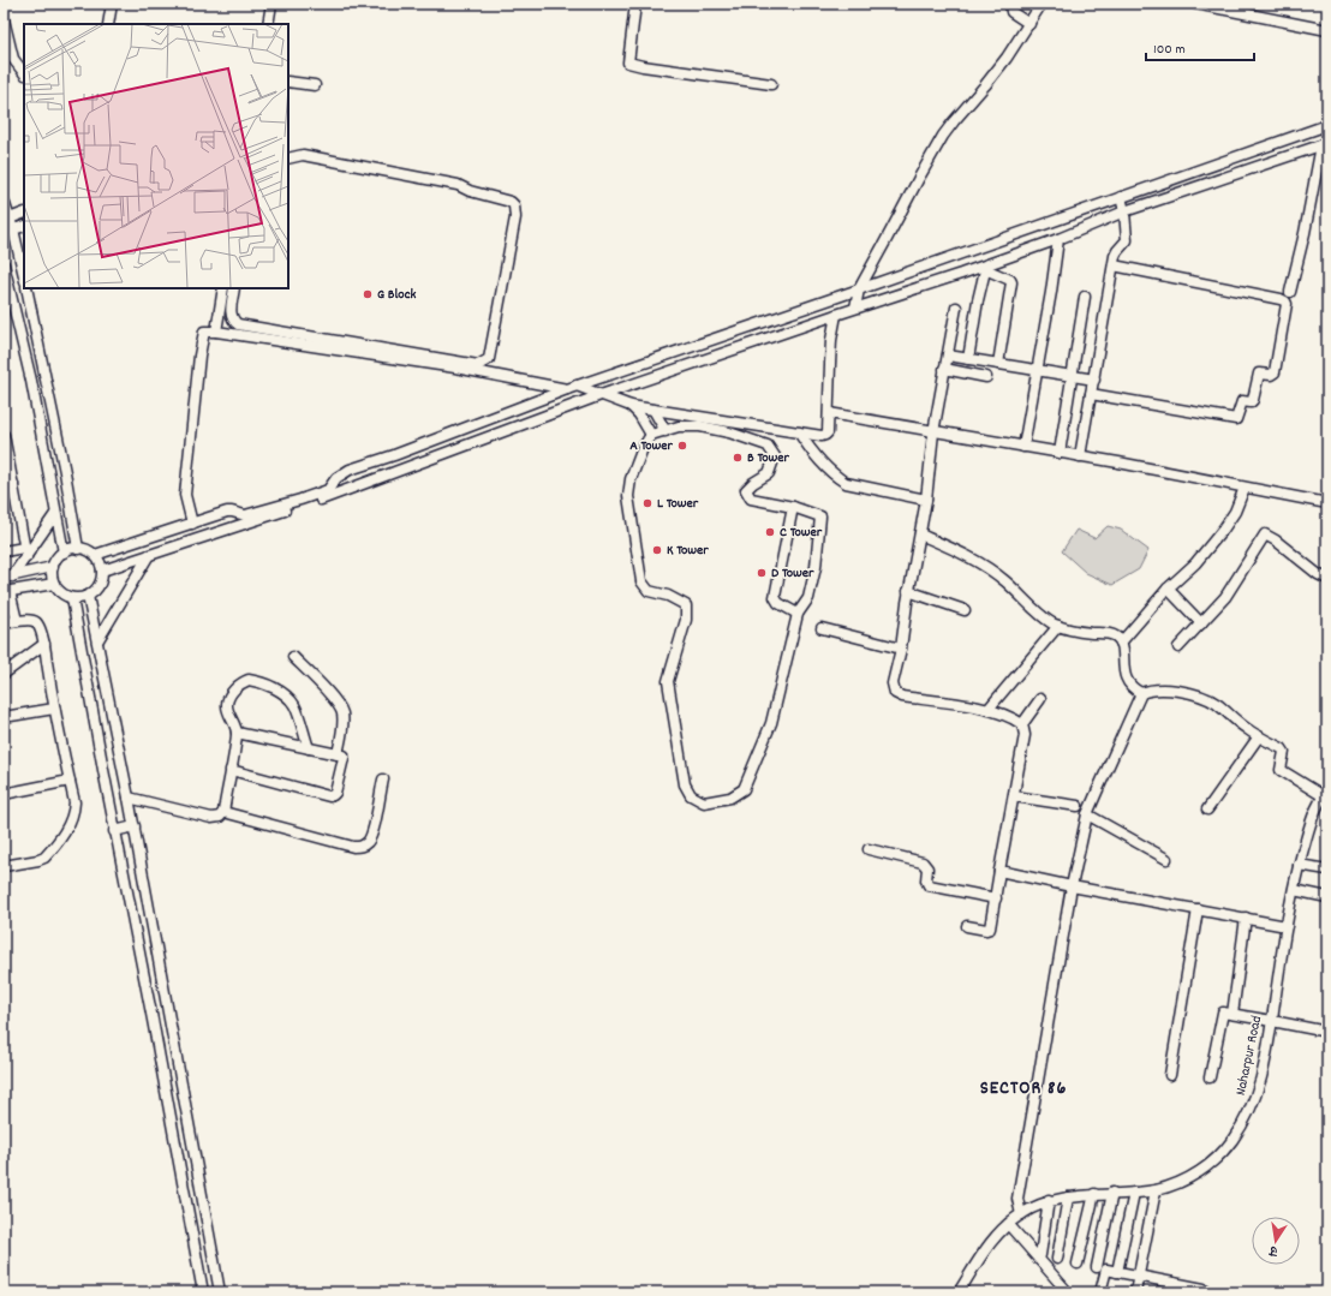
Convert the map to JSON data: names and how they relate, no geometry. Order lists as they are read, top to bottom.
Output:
{
  "streets": {
    "street": ["Naharpur Road"]
  },
  "districts": ["SECTOR 86"],
  "places": [
    "G Block",
    "A Tower",
    "B Tower",
    "L Tower",
    "C Tower",
    "K Tower",
    "D Tower"
  ],
  "scale_bar": "100 m",
  "north": "bottom"
}
